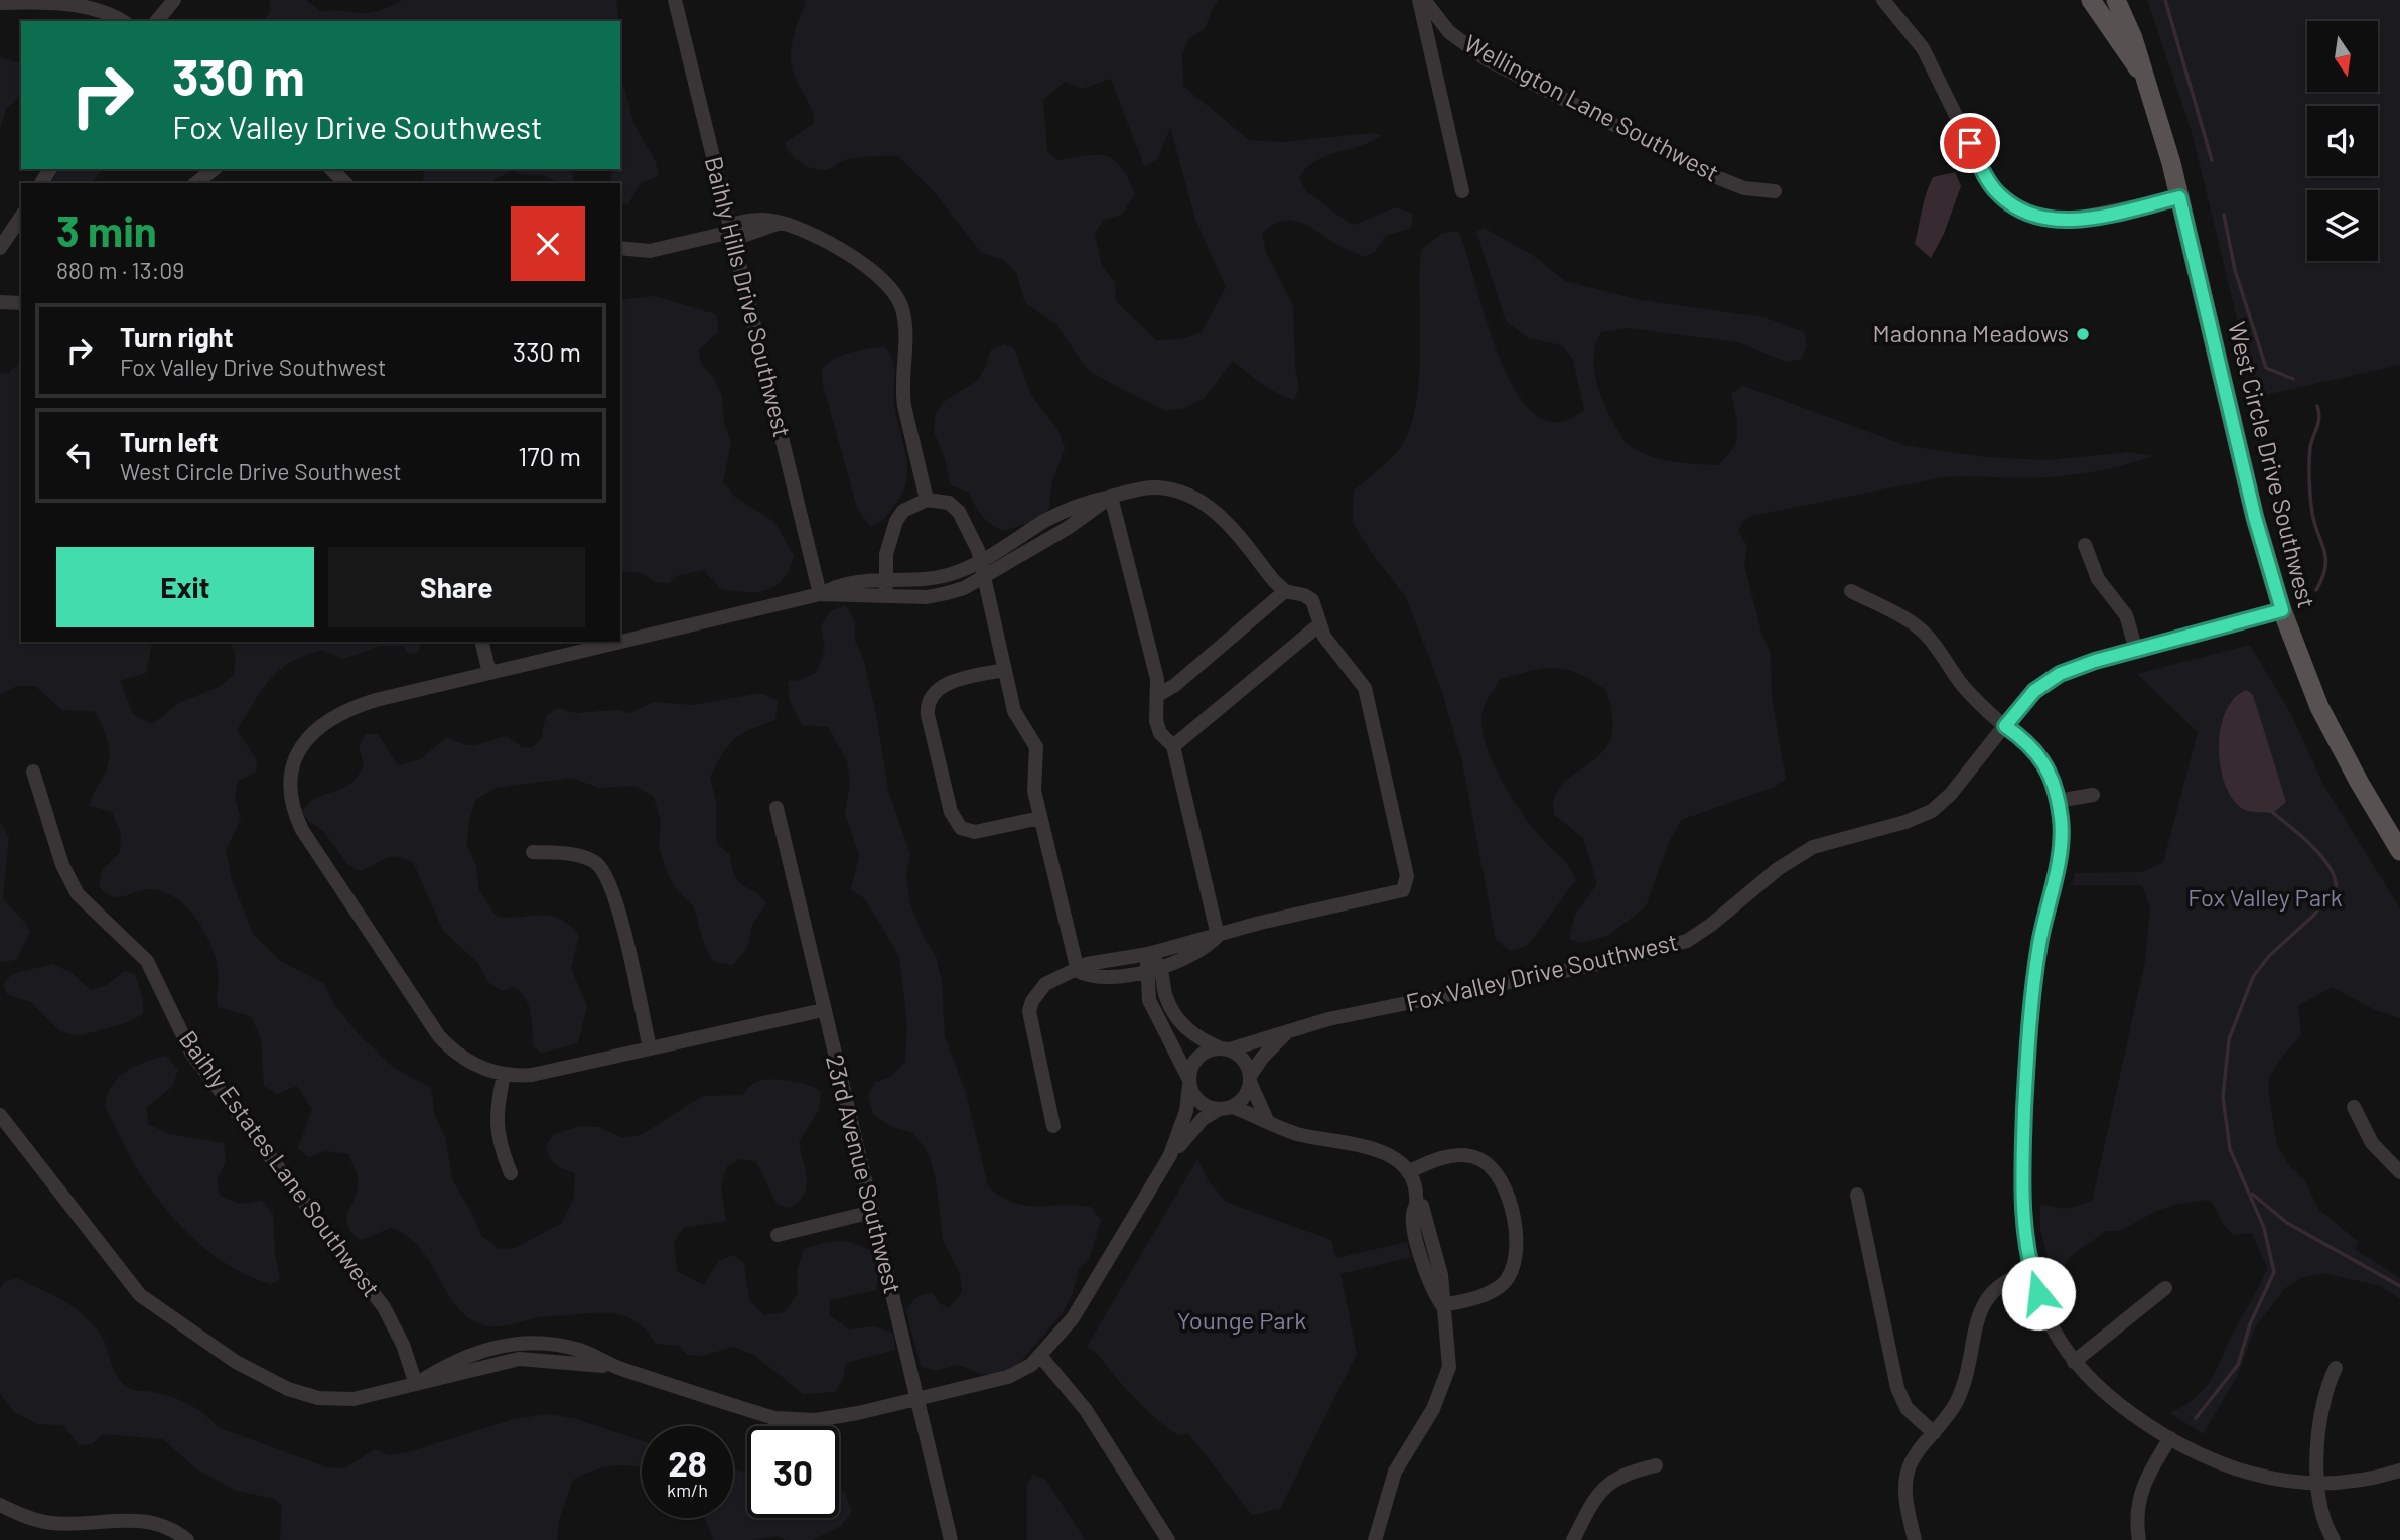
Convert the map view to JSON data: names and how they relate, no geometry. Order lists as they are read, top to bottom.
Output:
{
  "streets": {
    "main road": ["West Circle Drive Southwest"],
    "street": [
      "Wellington Lane Southwest",
      "Baihly Hills Drive Southwest",
      "Fox Valley Drive Southwest",
      "Baihly Estates Lane Southwest",
      "23rd Avenue Southwest"
    ]
  },
  "crossings": [
    ["West Circle Drive Southwest", "Fox Valley Drive Southwest"]
  ],
  "parks": ["Fox Valley Park", "Younge Park"],
  "places": ["Madonna Meadows"],
  "north": "bottom",
  "page": {
    "turn": ["330 m", "Fox Valley Drive Southwest"],
    "heading": ["3 min", "880 m · 13:09"],
    "list": [
      {
        "name": "Turn right",
        "note": "Fox Valley Drive Southwest",
        "value": "330 m"
      },
      {
        "name": "Turn left",
        "note": "West Circle Drive Southwest",
        "value": "170 m"
      }
    ],
    "buttons": ["Exit", "Share"],
    "speed": "28 km/h",
    "limit": "30"
  }
}
